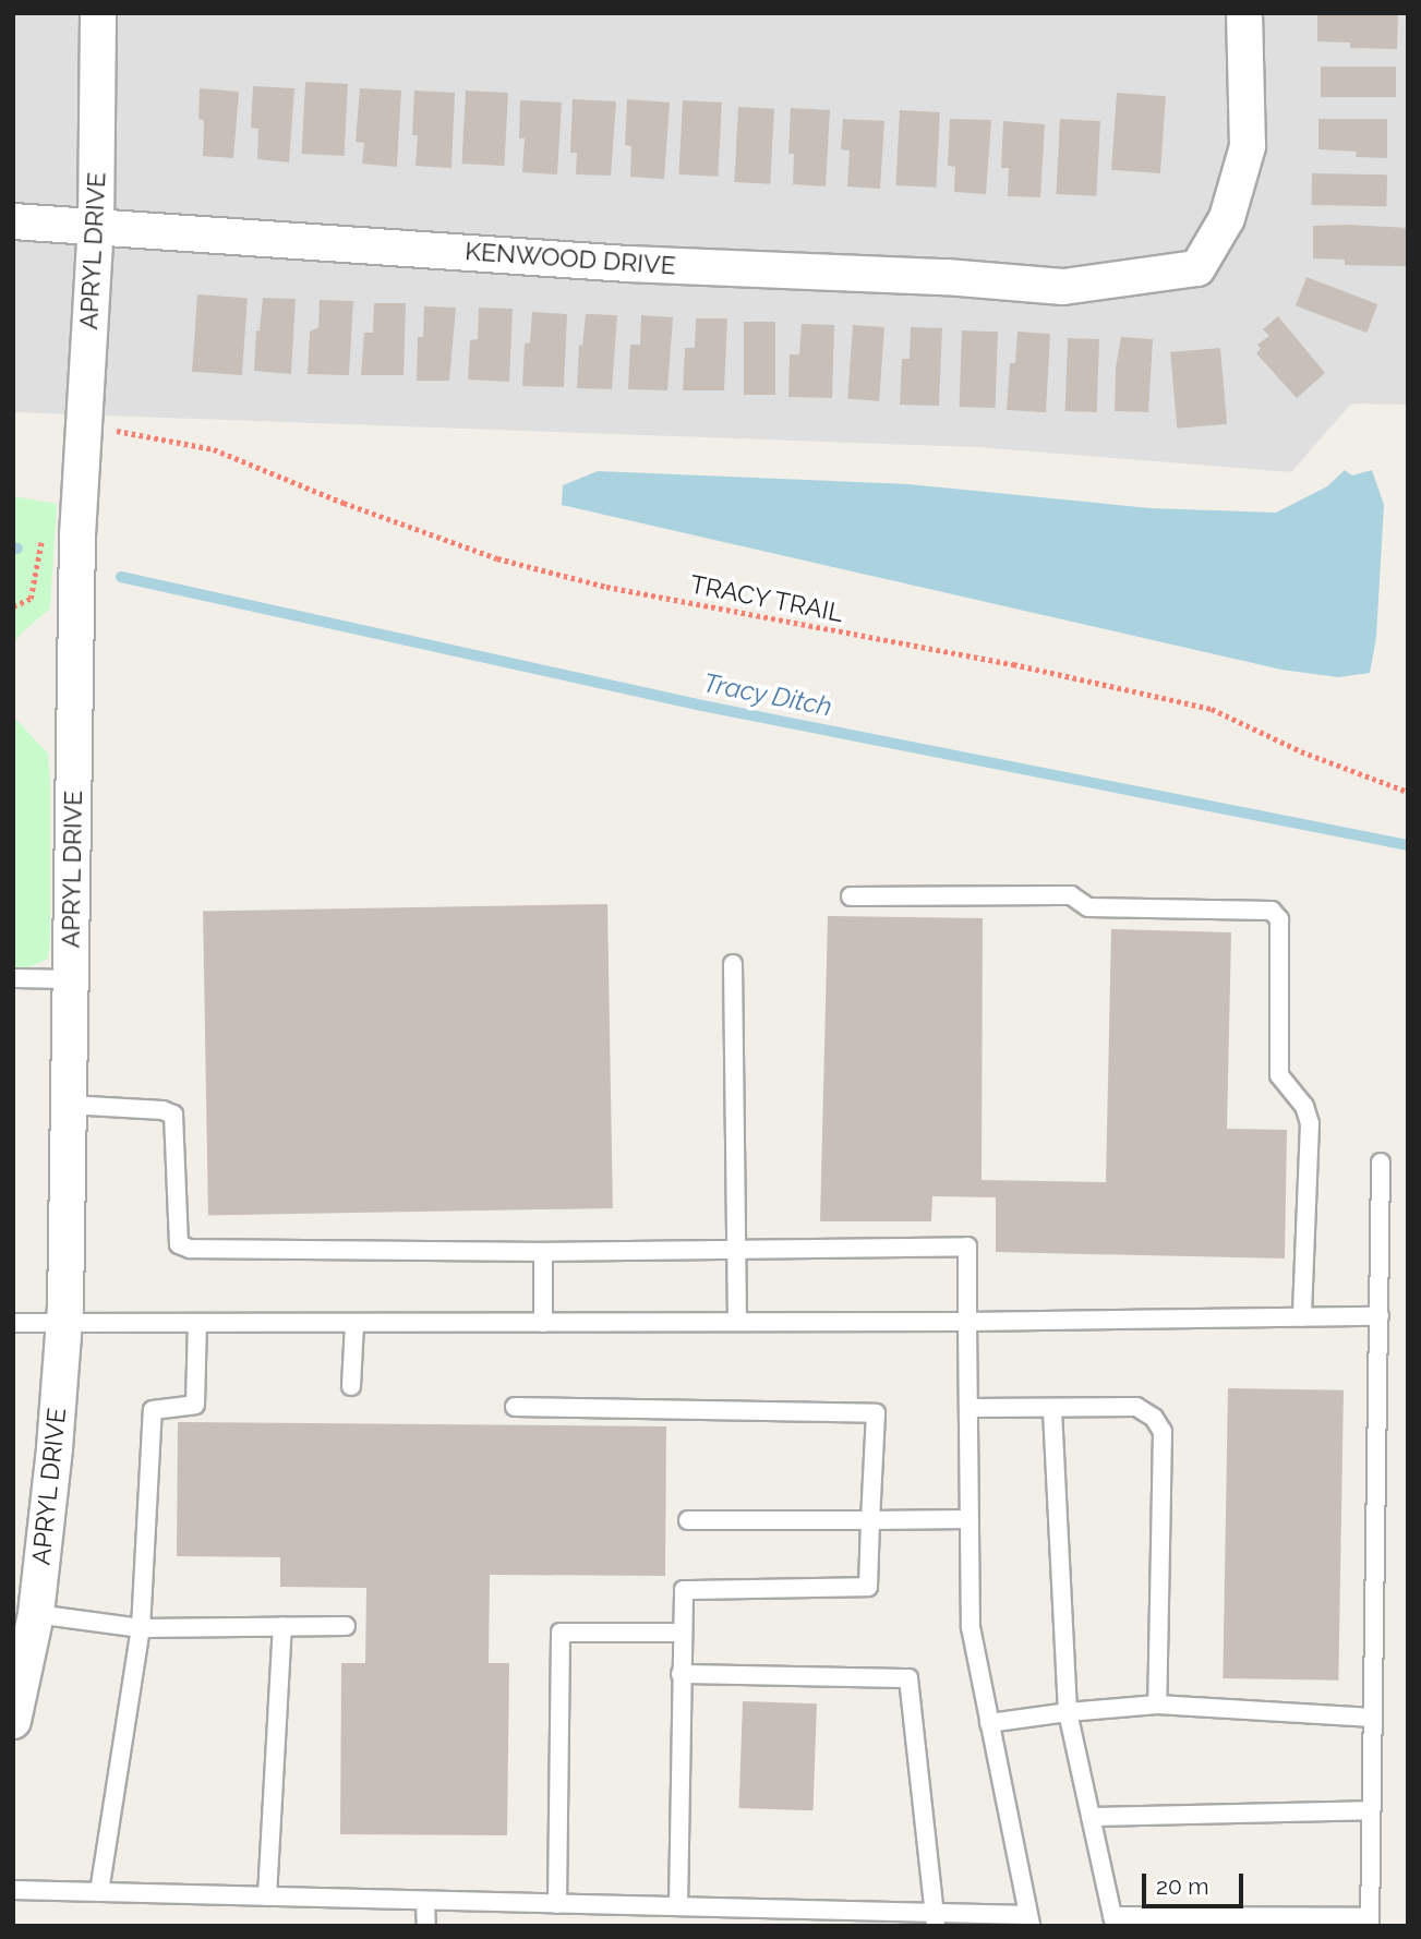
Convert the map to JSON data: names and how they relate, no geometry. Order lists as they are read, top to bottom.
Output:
{
  "streets": {
    "street": ["APRYL DRIVE", "KENWOOD DRIVE"],
    "path": ["TRACY TRAIL"]
  },
  "crossings": [
    ["APRYL DRIVE", "KENWOOD DRIVE"]
  ],
  "water": ["Tracy Ditch"],
  "scale_bar": "20 m"
}
